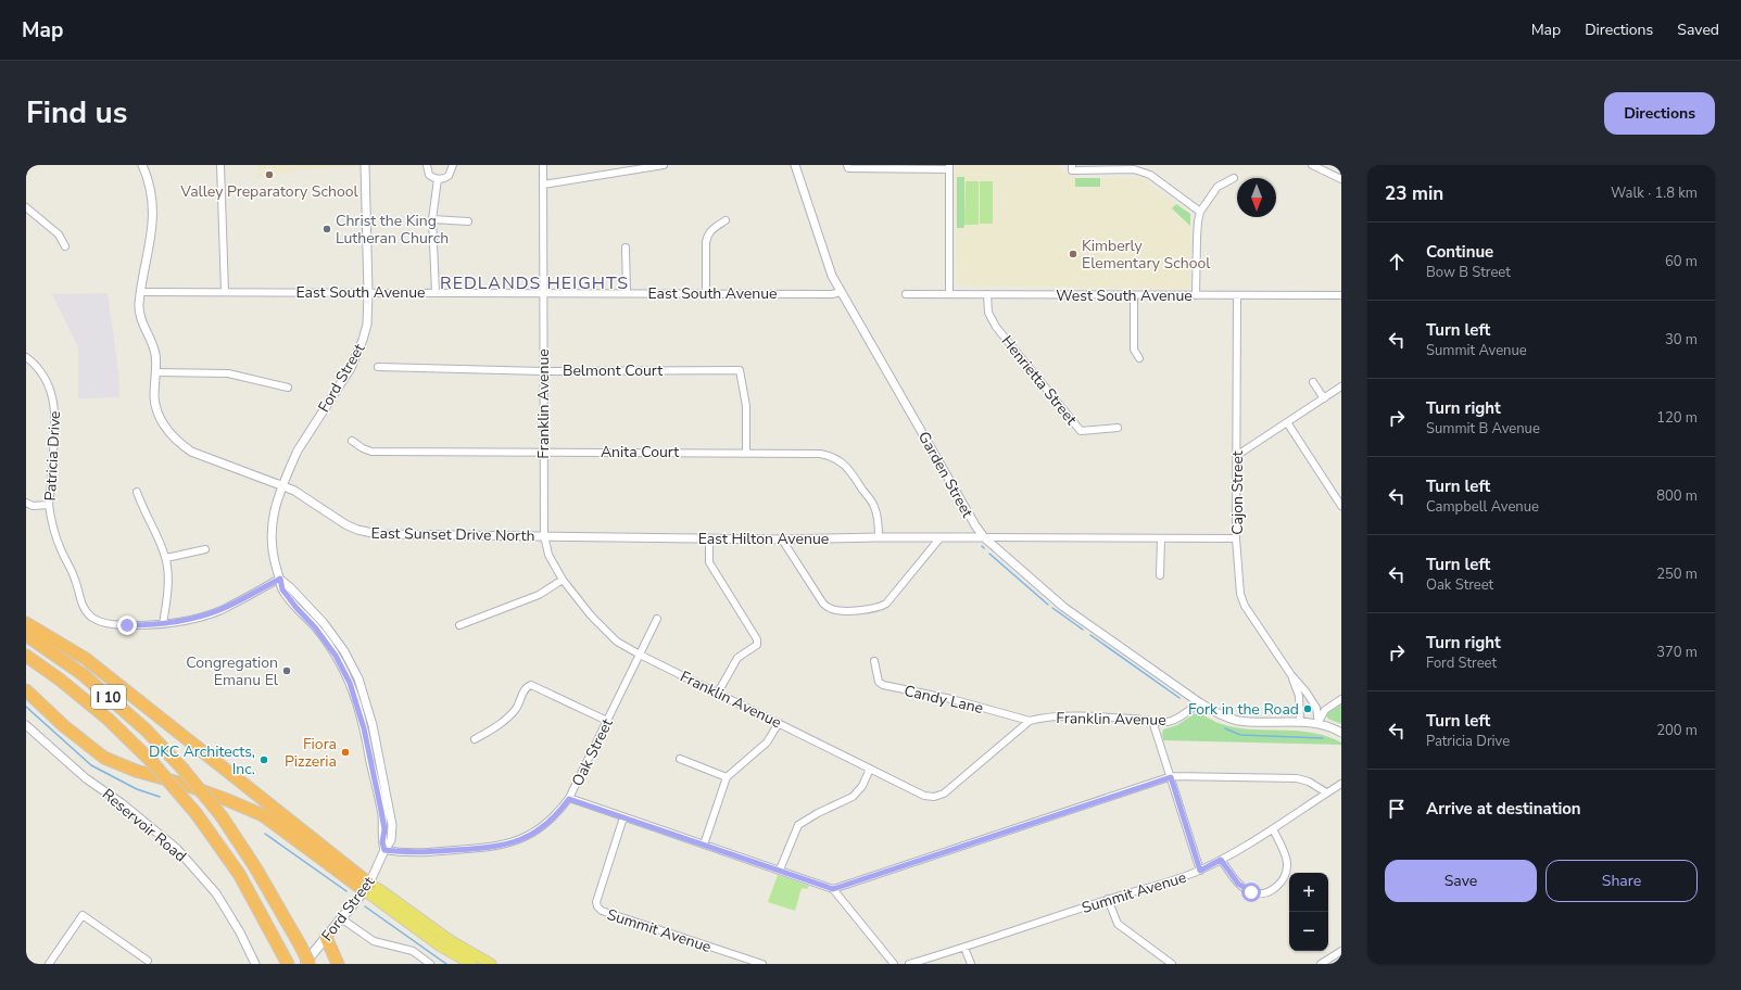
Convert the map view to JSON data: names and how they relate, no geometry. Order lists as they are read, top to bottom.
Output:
{
  "streets": {
    "highway": ["I 10"],
    "main road": ["Ford Street"],
    "street": [
      "East South Avenue",
      "West South Avenue",
      "Belmont Court",
      "Henrietta Street",
      "Franklin Avenue",
      "Anita Court",
      "Patricia Drive",
      "Garden Street",
      "Cajon Street",
      "East Sunset Drive North",
      "East Hilton Avenue",
      "Candy Lane",
      "Oak Street",
      "Reservoir Road",
      "Summit Avenue"
    ]
  },
  "crossings": [
    ["East South Avenue", "Ford Street"],
    ["East South Avenue", "Franklin Avenue"],
    ["East South Avenue", "Garden Street"],
    ["East South Avenue", "East Sunset Drive North"],
    ["West South Avenue", "Henrietta Street"],
    ["West South Avenue", "Cajon Street"],
    ["Belmont Court", "Franklin Avenue"],
    ["Belmont Court", "Anita Court"],
    ["Ford Street", "Patricia Drive"],
    ["Ford Street", "East Sunset Drive North"],
    ["Ford Street", "Oak Street"],
    ["Franklin Avenue", "Anita Court"],
    ["Franklin Avenue", "Garden Street"],
    ["Franklin Avenue", "East Sunset Drive North"],
    ["Franklin Avenue", "East Hilton Avenue"],
    ["Franklin Avenue", "Candy Lane"],
    ["Franklin Avenue", "Oak Street"],
    ["Anita Court", "East Hilton Avenue"],
    ["Garden Street", "East Hilton Avenue"],
    ["East Sunset Drive North", "East Hilton Avenue"]
  ],
  "districts": ["REDLANDS HEIGHTS"],
  "places": [
    "Valley Preparatory School",
    "Christ the King Lutheran Church",
    "Kimberly Elementary School",
    "Congregation Emanu El",
    "Fork in the Road",
    "Fiora Pizzeria",
    "DKC Architects, Inc."
  ],
  "north": "bottom",
  "page": {
    "header": "Map",
    "nav": ["Map", "Directions", "Saved"],
    "title": "Find us",
    "buttons": [
      "Directions",
      ["Save", "Share"]
    ],
    "heading": ["23 min", "Walk · 1.8 km"],
    "list": [
      ["Continue", "Bow B Street", "60 m"],
      ["Turn left", "Summit Avenue", "30 m"],
      ["Turn right", "Summit B Avenue", "120 m"],
      ["Turn left", "Campbell Avenue", "800 m"],
      ["Turn left", "Oak Street", "250 m"],
      ["Turn right", "Ford Street", "370 m"],
      ["Turn left", "Patricia Drive", "200 m"],
      "Arrive at destination"
    ],
    "map_buttons": ["+", "−"]
  }
}
